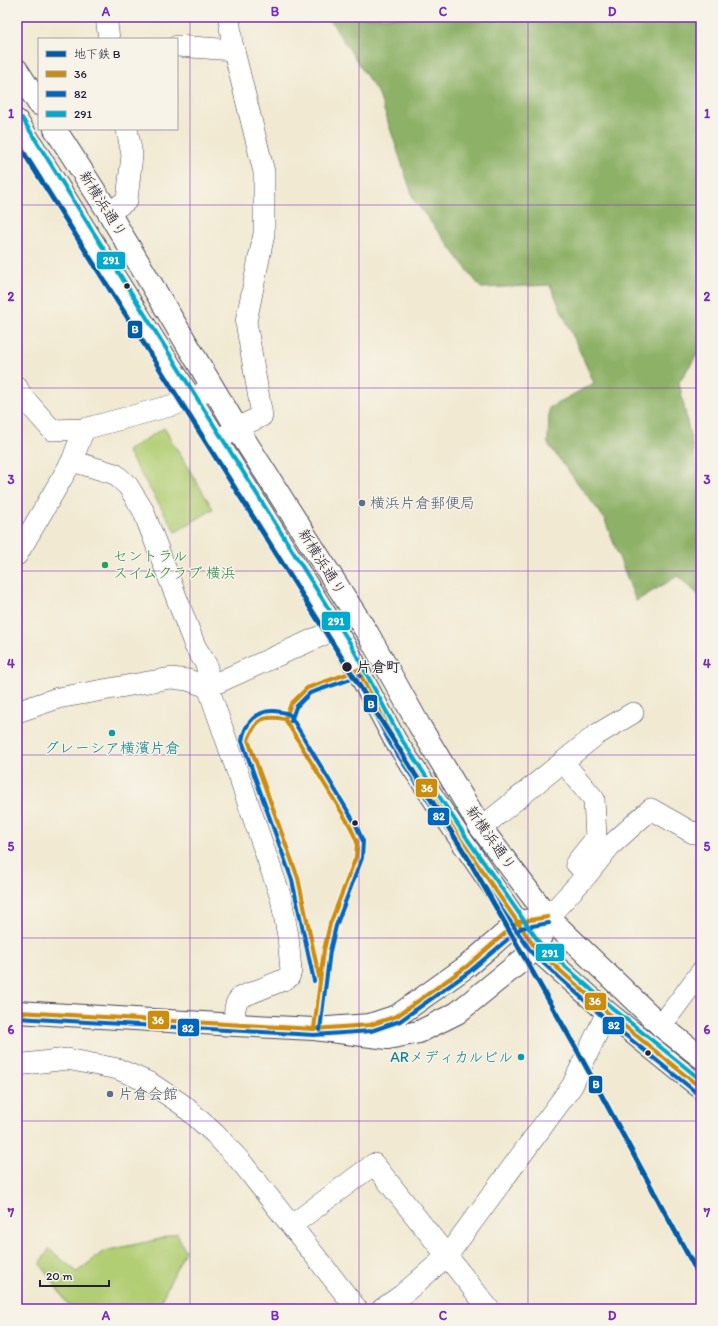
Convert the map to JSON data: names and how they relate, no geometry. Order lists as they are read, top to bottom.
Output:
{
  "streets": {
    "main road": ["新横浜通り"]
  },
  "places": [
    "横浜片倉郵便局",
    "セントラル スイムクラブ 横浜",
    "片倉町",
    "グレーシア横濱片倉",
    "ARメディカルビル",
    "片倉会館"
  ],
  "lines": [
    "transit line 291",
    "metro line B",
    "transit line 36",
    "transit line 82"
  ],
  "legend": [
    "地下鉄 B",
    "36",
    "82",
    "291"
  ],
  "scale_bar": "20 m",
  "grid": {
    "columns": [
      "A",
      "B",
      "C",
      "D"
    ],
    "rows": [
      "1",
      "2",
      "3",
      "4",
      "5",
      "6",
      "7"
    ]
  }
}
